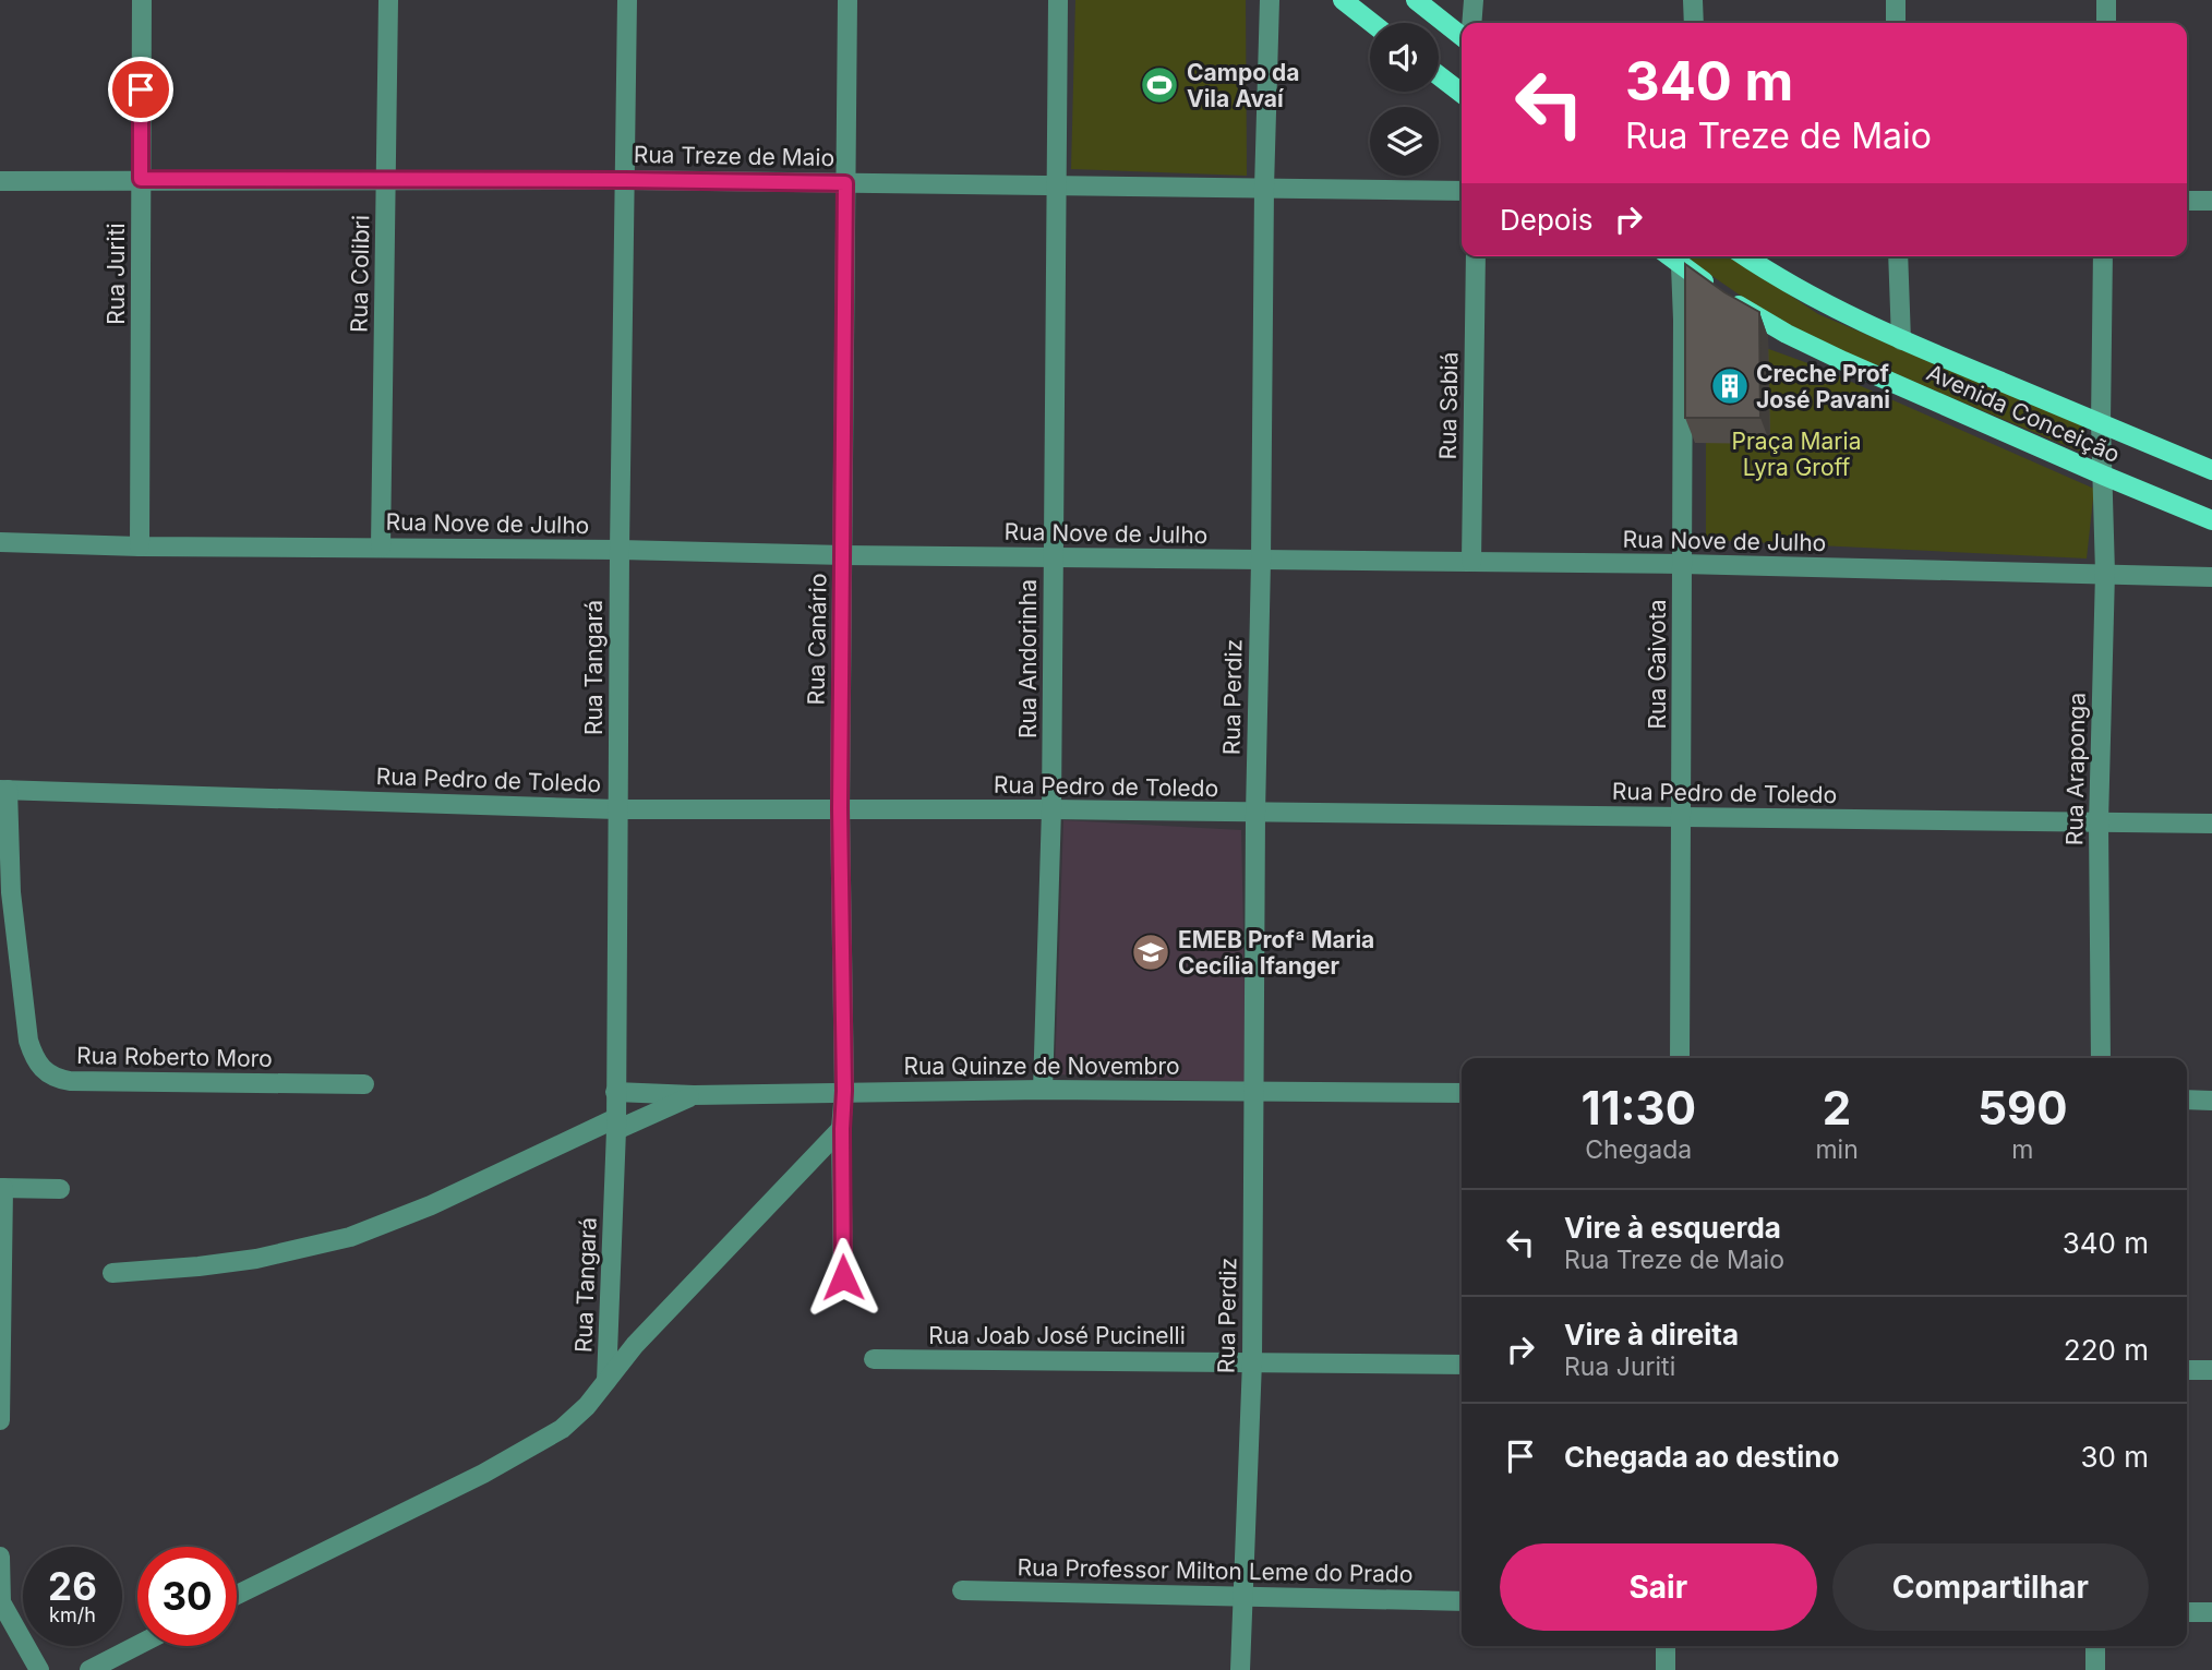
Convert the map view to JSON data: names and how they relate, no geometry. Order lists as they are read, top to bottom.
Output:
{
  "streets": {
    "main road": ["Avenida Conceição"],
    "street": [
      "Rua Treze de Maio",
      "Rua Juriti",
      "Rua Colibri",
      "Rua Sabiá",
      "Rua Nove de Julho",
      "Rua Canário",
      "Rua Andorinha",
      "Rua Gaivota",
      "Rua Tangará",
      "Rua Perdiz",
      "Rua Araponga",
      "Rua Pedro de Toledo",
      "Rua Roberto Moro",
      "Rua Quinze de Novembro",
      "Rua Joab José Pucinelli",
      "Rua Professor Milton Leme do Prado"
    ]
  },
  "crossings": [
    ["Rua Treze de Maio", "Rua Juriti"],
    ["Rua Treze de Maio", "Rua Colibri"],
    ["Rua Treze de Maio", "Rua Canário"],
    ["Rua Treze de Maio", "Rua Andorinha"],
    ["Rua Treze de Maio", "Rua Tangará"],
    ["Rua Treze de Maio", "Rua Perdiz"],
    ["Rua Juriti", "Rua Nove de Julho"],
    ["Rua Colibri", "Rua Nove de Julho"],
    ["Rua Sabiá", "Rua Nove de Julho"],
    ["Avenida Conceição", "Rua Gaivota"],
    ["Avenida Conceição", "Rua Araponga"],
    ["Rua Nove de Julho", "Rua Canário"],
    ["Rua Nove de Julho", "Rua Andorinha"],
    ["Rua Nove de Julho", "Rua Gaivota"],
    ["Rua Nove de Julho", "Rua Tangará"],
    ["Rua Nove de Julho", "Rua Perdiz"],
    ["Rua Nove de Julho", "Rua Araponga"],
    ["Rua Canário", "Rua Pedro de Toledo"],
    ["Rua Canário", "Rua Quinze de Novembro"],
    ["Rua Andorinha", "Rua Pedro de Toledo"],
    ["Rua Andorinha", "Rua Quinze de Novembro"],
    ["Rua Gaivota", "Rua Pedro de Toledo"],
    ["Rua Tangará", "Rua Pedro de Toledo"],
    ["Rua Tangará", "Rua Quinze de Novembro"],
    ["Rua Perdiz", "Rua Pedro de Toledo"],
    ["Rua Perdiz", "Rua Quinze de Novembro"],
    ["Rua Perdiz", "Rua Joab José Pucinelli"],
    ["Rua Perdiz", "Rua Professor Milton Leme do Prado"],
    ["Rua Araponga", "Rua Pedro de Toledo"],
    ["Rua Pedro de Toledo", "Rua Roberto Moro"]
  ],
  "parks": ["Praça Maria Lyra Groff"],
  "places": {
    "sports": ["Campo da Vila Avaí"],
    "building": ["Creche Prof José Pavani"],
    "school or university": ["EMEB Profª Maria Cecília Ifanger"]
  },
  "page": {
    "turn": ["340 m", "Rua Treze de Maio"],
    "then": "Depois",
    "eta": [
      "11:30",
      "Chegada",
      "2",
      "min",
      "590",
      "m"
    ],
    "list": [
      {
        "name": "Vire à esquerda",
        "note": "Rua Treze de Maio",
        "value": "340 m"
      },
      {
        "name": "Vire à direita",
        "note": "Rua Juriti",
        "value": "220 m"
      },
      {
        "name": "Chegada ao destino",
        "value": "30 m"
      }
    ],
    "buttons": ["Sair", "Compartilhar"],
    "speed": "26 km/h",
    "limit": "30"
  }
}
